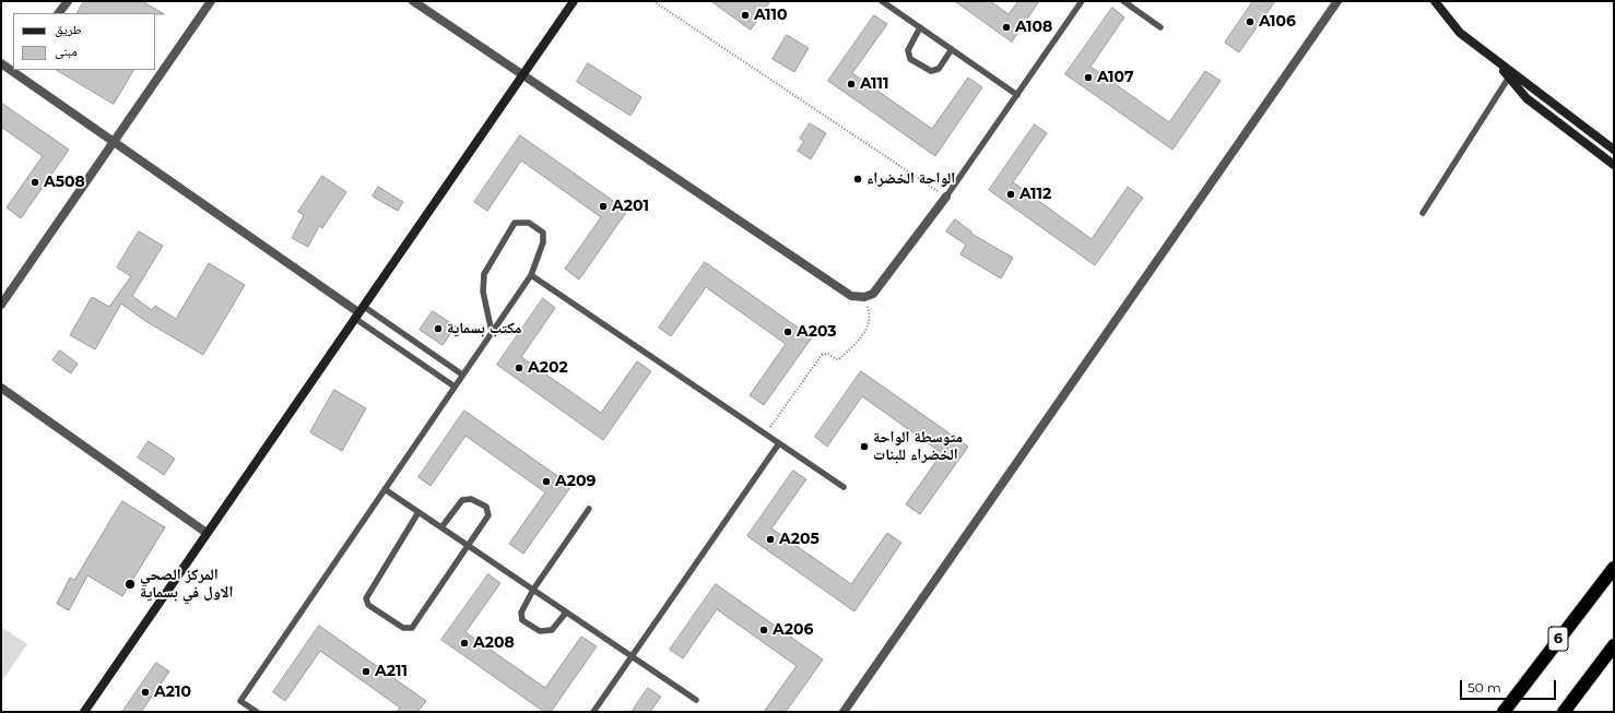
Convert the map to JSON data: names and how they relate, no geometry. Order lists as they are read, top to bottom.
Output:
{
  "streets": {
    "highway": ["6"]
  },
  "places": [
    "A110",
    "A106",
    "A108",
    "A107",
    "A111",
    "الواحة الخضراء",
    "A508",
    "A112",
    "A201",
    "مكتب بسماية",
    "A203",
    "A202",
    "متوسطة الواحة الخضراء للبنات",
    "A209",
    "A205",
    "المركز الصحي الاول في بسماية",
    "A206",
    "A208",
    "A211",
    "A210"
  ],
  "legend": ["طريق", "مبنى"],
  "scale_bar": "50 m"
}
